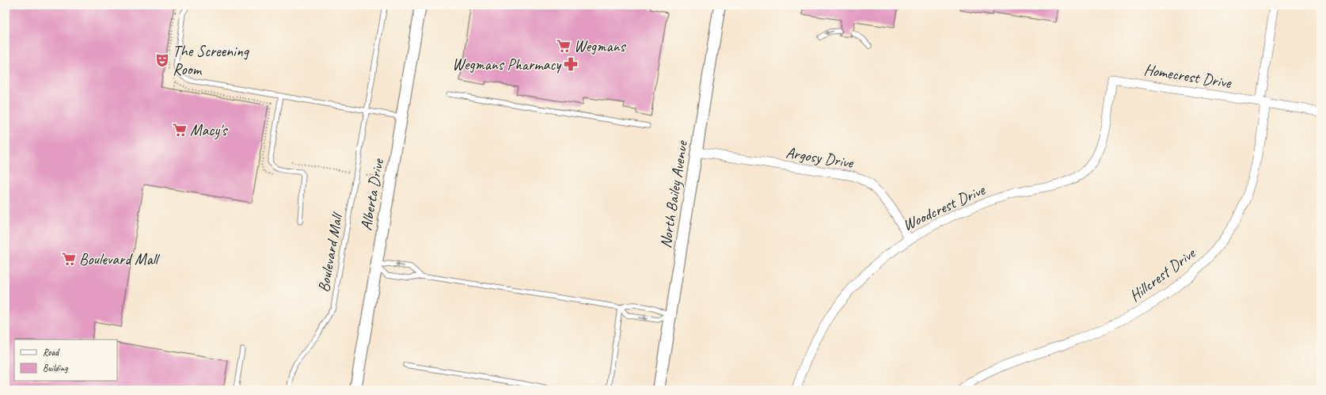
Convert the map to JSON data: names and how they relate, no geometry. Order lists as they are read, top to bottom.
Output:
{
  "streets": {
    "street": [
      "Homecrest Drive",
      "Argosy Drive",
      "Alberta Drive",
      "North Bailey Avenue",
      "Woodcrest Drive",
      "Hillcrest Drive"
    ],
    "lane": ["Boulevard Mall"]
  },
  "crossings": [
    ["Homecrest Drive", "Woodcrest Drive"],
    ["Homecrest Drive", "Hillcrest Drive"],
    ["Argosy Drive", "North Bailey Avenue"],
    ["Argosy Drive", "Woodcrest Drive"]
  ],
  "places": {
    "supermarket": ["Wegmans", "Macy's", "Boulevard Mall"],
    "theatre": ["The Screening Room"],
    "pharmacy": ["Wegmans Pharmacy"]
  },
  "legend": ["Road", "Building"]
}
